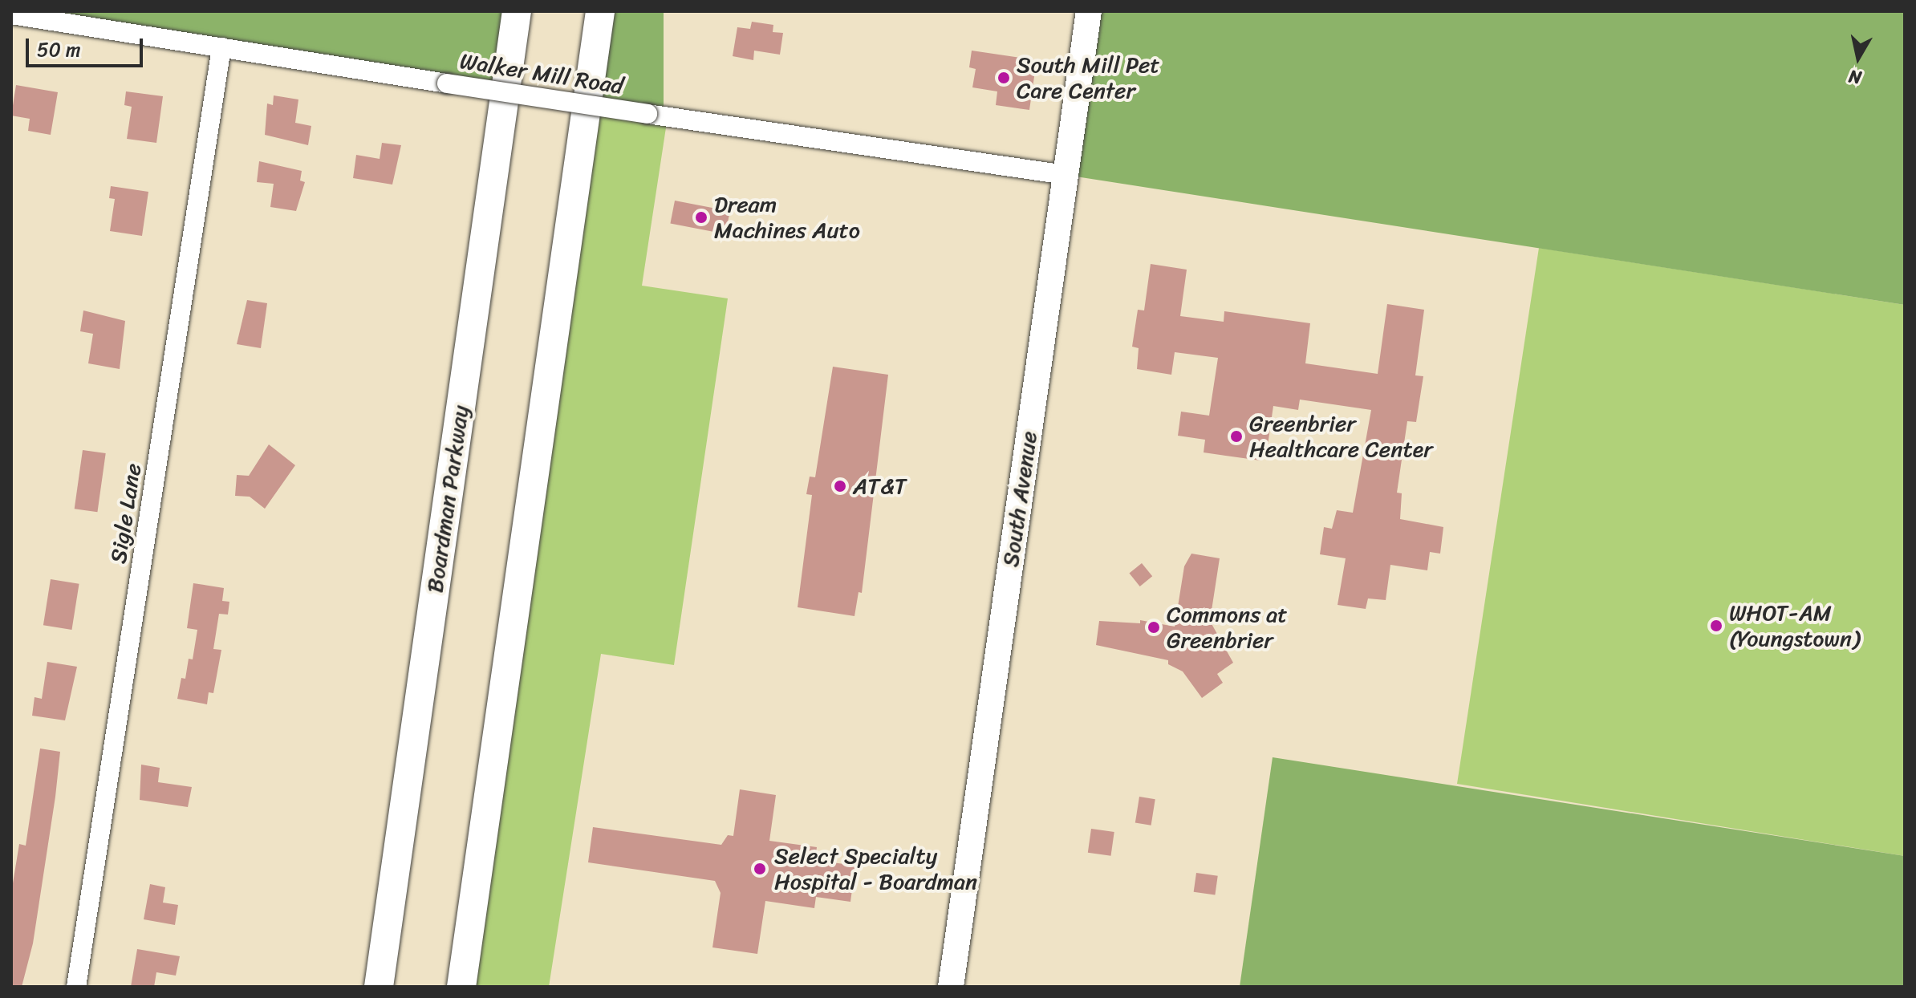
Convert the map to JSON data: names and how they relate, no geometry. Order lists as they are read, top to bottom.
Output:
{
  "streets": {
    "highway": ["Boardman Parkway"],
    "main road": ["South Avenue"],
    "street": ["Walker Mill Road", "Sigle Lane"]
  },
  "crossings": [
    ["Walker Mill Road", "South Avenue"],
    ["Walker Mill Road", "Sigle Lane"]
  ],
  "places": [
    "South Mill Pet Care Center",
    "Dream Machines Auto",
    "Greenbrier Healthcare Center",
    "AT&T",
    "WHOT-AM (Youngstown)",
    "Commons at Greenbrier",
    "Select Specialty Hospital - Boardman"
  ],
  "scale_bar": "50 m",
  "north": "bottom"
}
